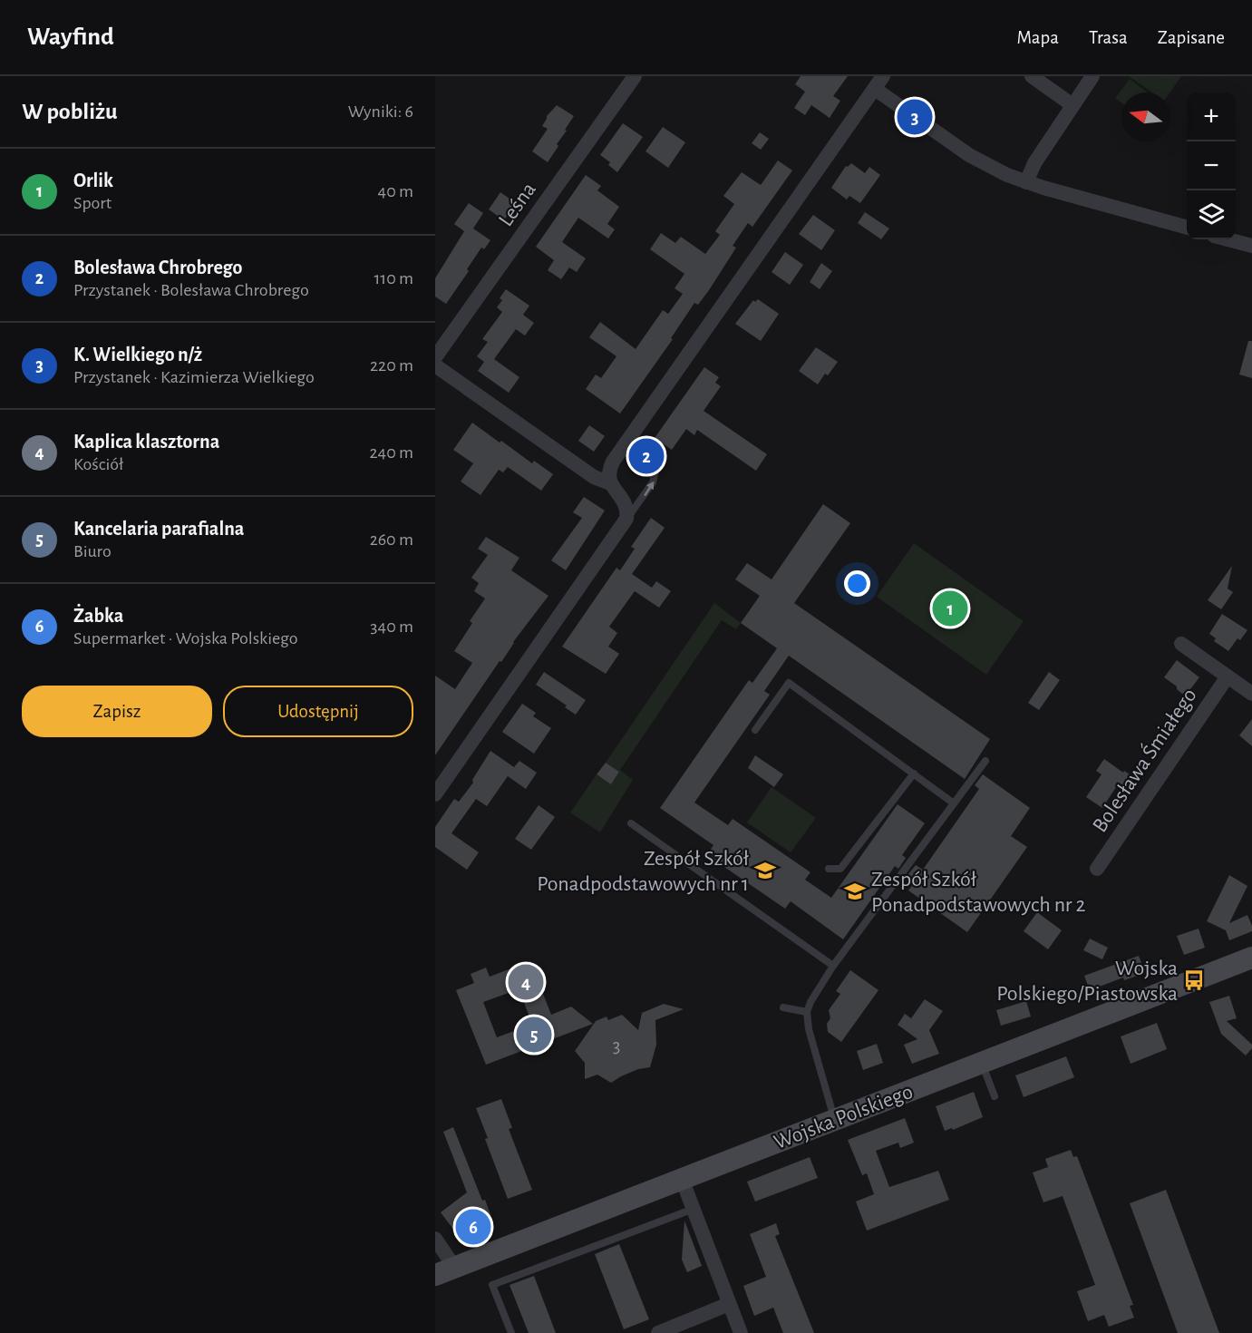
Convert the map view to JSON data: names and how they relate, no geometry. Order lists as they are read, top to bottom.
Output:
{
  "streets": {
    "main road": ["Wojska Polskiego"],
    "street": ["Leśna", "Bolesława Śmiałego"]
  },
  "places": {
    "school or university": ["Zespół Szkół Ponadpodstawowych nr 1", "Zespół Szkół Ponadpodstawowych nr 2"],
    "bus stop": ["Wojska Polskiego/Piastowska"]
  },
  "house_numbers": ["3"],
  "north": "left",
  "page": {
    "header": "Wayfind",
    "nav": ["Mapa", "Trasa", "Zapisane"],
    "heading": ["W pobliżu", "Wyniki: 6"],
    "map_buttons": ["+", "−"],
    "pins": [
      "3",
      "2",
      "1",
      "4",
      "5",
      "6"
    ],
    "list": [
      {
        "mark": "1",
        "name": "Orlik",
        "note": "Sport",
        "value": "40 m"
      },
      {
        "mark": "2",
        "name": "Bolesława Chrobrego",
        "note": "Przystanek · Bolesława Chrobrego",
        "value": "110 m"
      },
      {
        "mark": "3",
        "name": "K. Wielkiego n/ż",
        "note": "Przystanek · Kazimierza Wielkiego",
        "value": "220 m"
      },
      {
        "mark": "4",
        "name": "Kaplica klasztorna",
        "note": "Kościół",
        "value": "240 m"
      },
      {
        "mark": "5",
        "name": "Kancelaria parafialna",
        "note": "Biuro",
        "value": "260 m"
      },
      {
        "mark": "6",
        "name": "Żabka",
        "note": "Supermarket · Wojska Polskiego",
        "value": "340 m"
      }
    ],
    "buttons": ["Zapisz", "Udostępnij"]
  }
}
